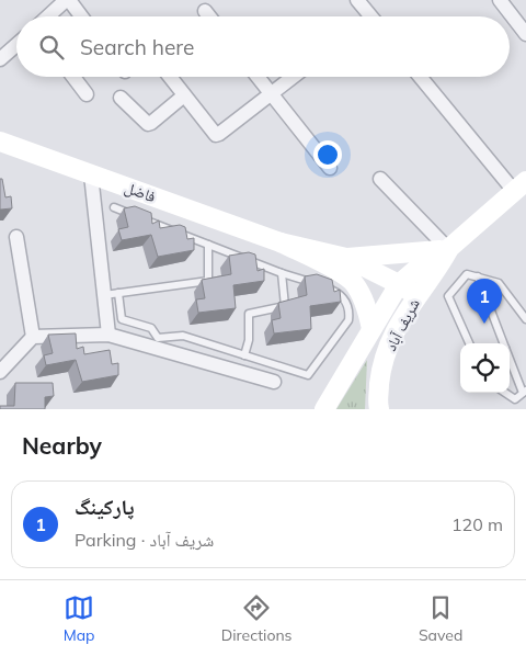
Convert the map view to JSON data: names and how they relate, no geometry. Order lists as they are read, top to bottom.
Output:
{
  "streets": {
    "main road": ["فاضل", "شریف آباد"]
  },
  "page": {
    "search": "Search here",
    "pins": "1",
    "heading": "Nearby",
    "list": [
      {
        "mark": "1",
        "name": "پارکینگ",
        "note": "Parking · شریف آباد",
        "value": "120 m"
      }
    ],
    "nav": ["Map", "Directions", "Saved"]
  }
}
